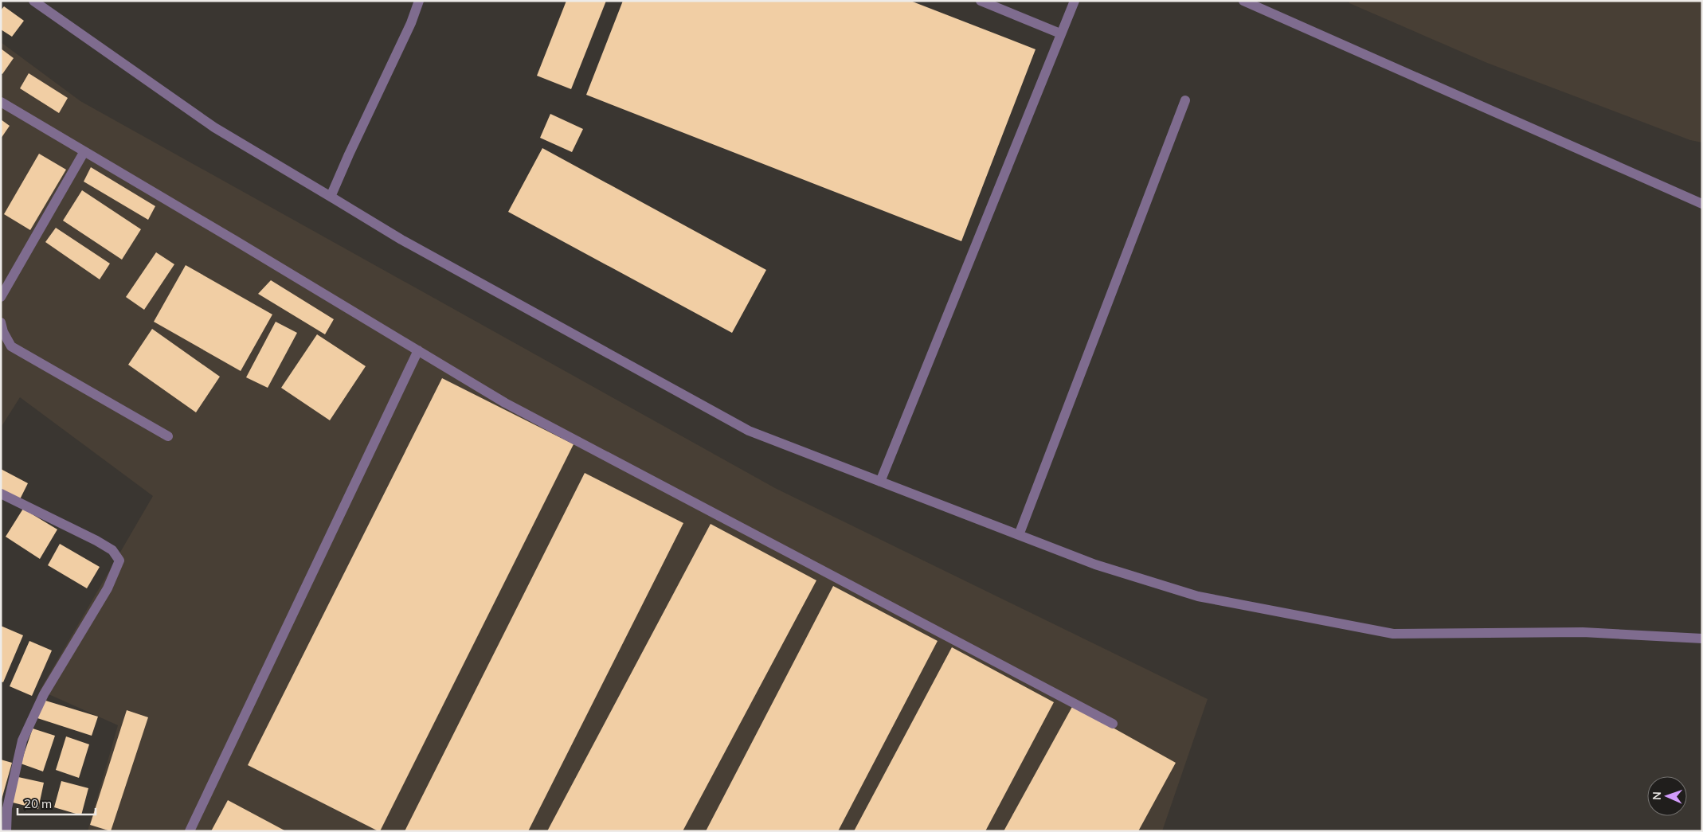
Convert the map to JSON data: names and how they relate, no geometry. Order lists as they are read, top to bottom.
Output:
{
  "scale_bar": "20 m",
  "north": "left"
}
